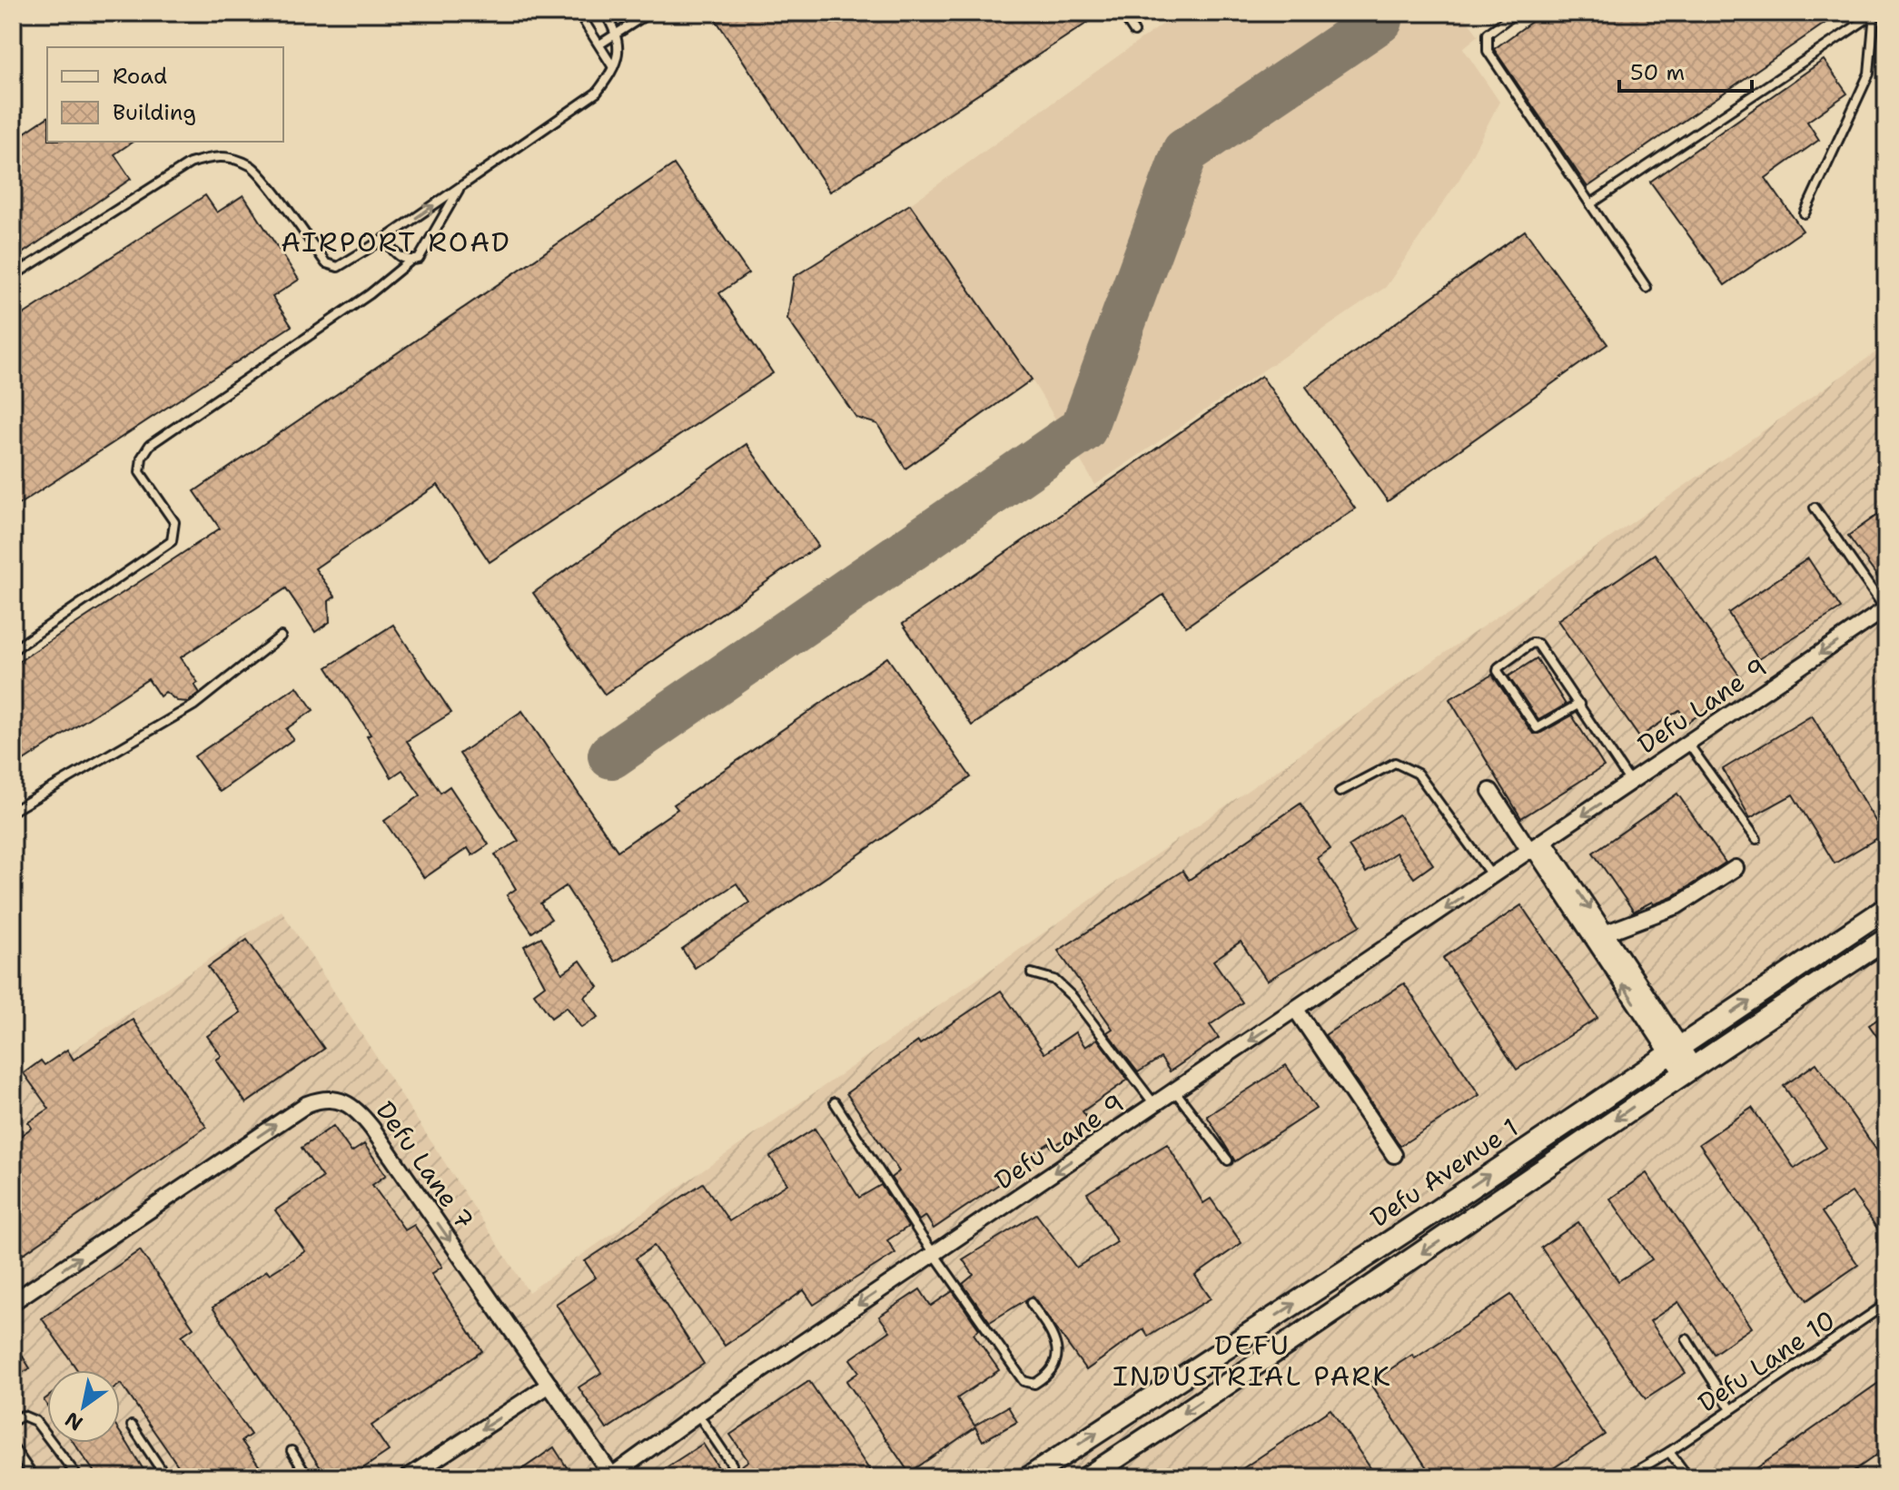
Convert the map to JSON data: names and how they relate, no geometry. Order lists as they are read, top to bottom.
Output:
{
  "streets": {
    "main road": ["Defu Avenue 1"],
    "street": ["Defu Lane 9", "Defu Lane 7"],
    "lane": ["Defu Lane 10"]
  },
  "crossings": [
    ["Defu Lane 9", "Defu Lane 7"]
  ],
  "one_way": ["Defu Lane 9"],
  "districts": ["AIRPORT ROAD", "DEFU INDUSTRIAL PARK"],
  "legend": ["Road", "Building"],
  "scale_bar": "50 m",
  "north": "bottom left"
}
